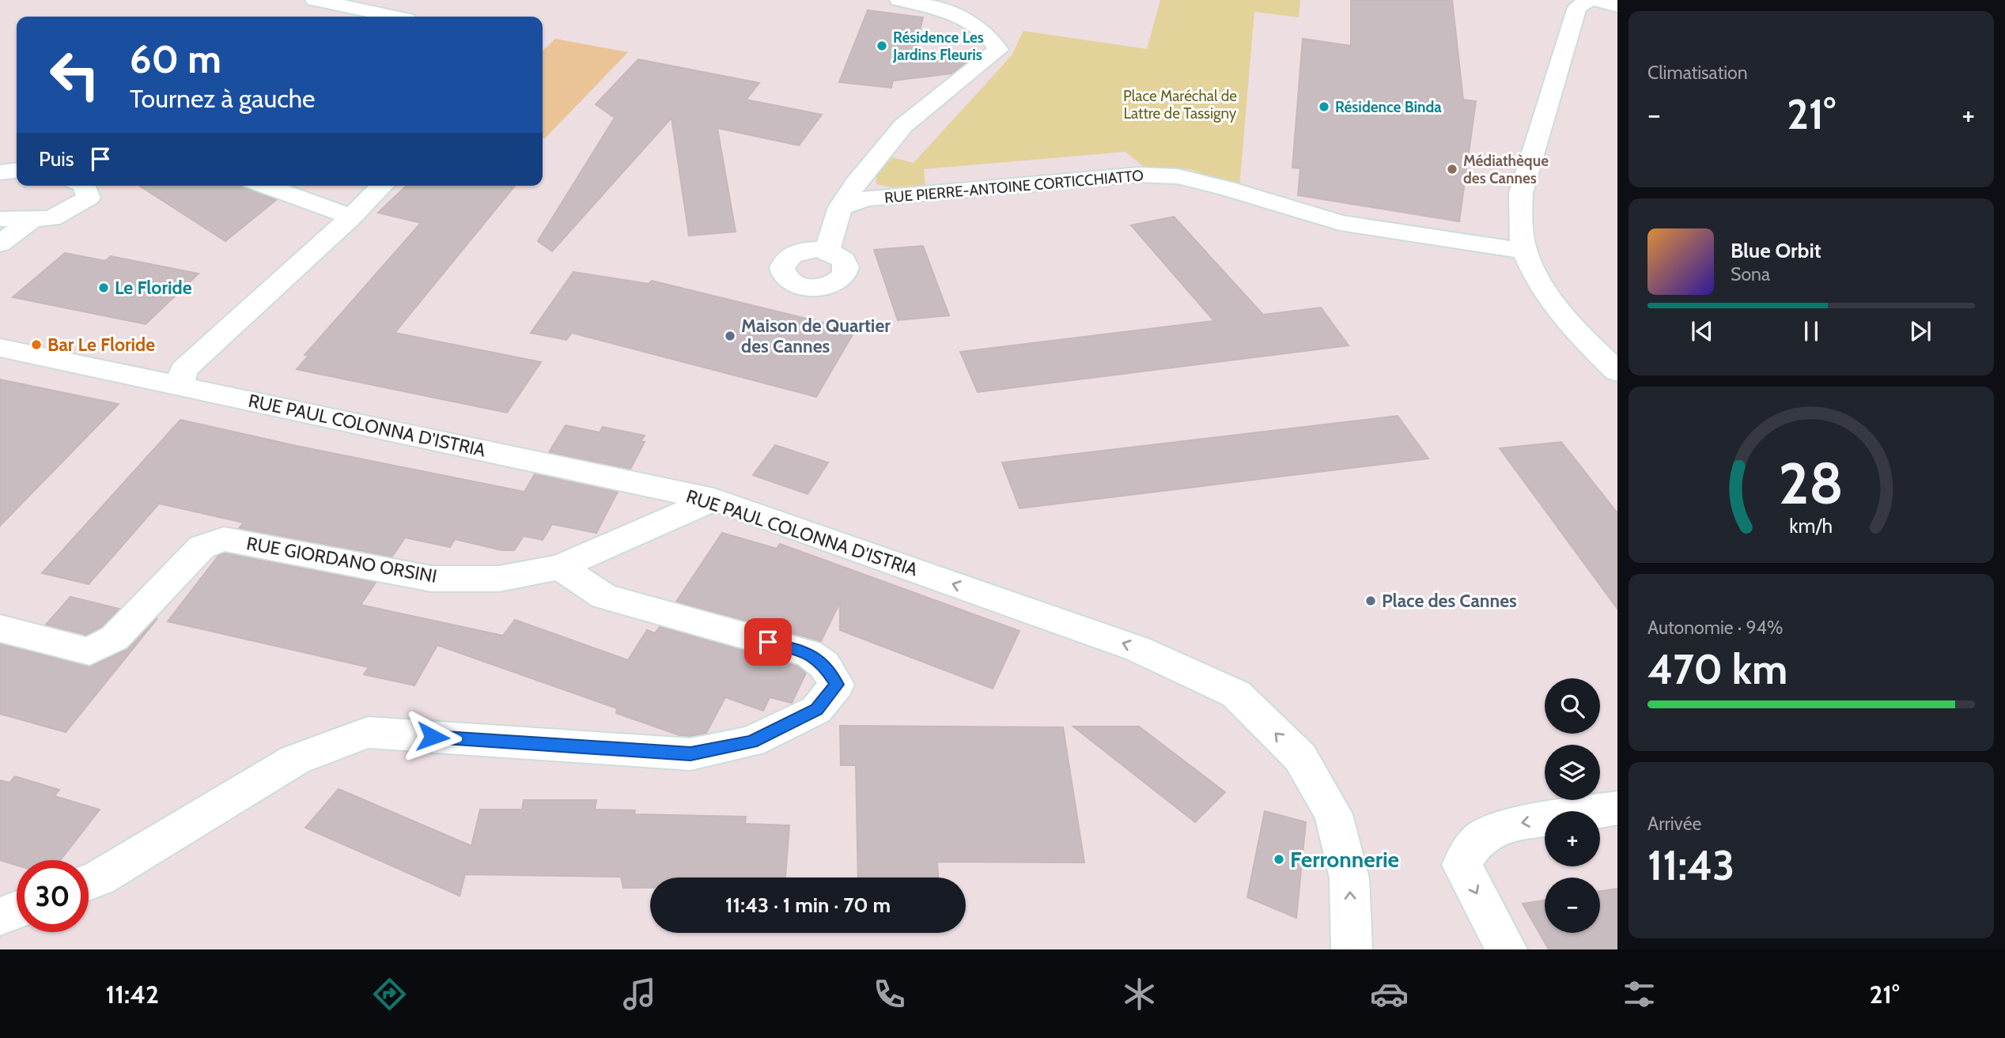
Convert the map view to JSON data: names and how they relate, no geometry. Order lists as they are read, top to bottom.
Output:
{
  "streets": {
    "street": ["RUE PIERRE-ANTOINE CORTICCHIATTO", "RUE PAUL COLONNA D'ISTRIA", "RUE GIORDANO ORSINI"]
  },
  "crossings": [
    ["RUE PAUL COLONNA D'ISTRIA", "RUE GIORDANO ORSINI"]
  ],
  "one_way": ["RUE PAUL COLONNA D'ISTRIA"],
  "parks": ["Place Maréchal de Lattre de Tassigny"],
  "places": [
    "Résidence Les Jardins Fleuris",
    "Résidence Binda",
    "Médiathèque des Cannes",
    "Le Floride",
    "Maison de Quartier des Cannes",
    "Bar Le Floride",
    "Place des Cannes",
    "Ferronnerie"
  ],
  "page": {
    "tile": [
      "Climatisation",
      ["Autonomie · 94%", "470 km"],
      ["Arrivée", "11:43"]
    ],
    "turn": ["60 m", "Tournez à gauche"],
    "heat": ["−", "21°", "+"],
    "then": "Puis",
    "song": ["Blue Orbit", "Sona"],
    "map_buttons": ["+", "−"],
    "limit": "30",
    "trip": "11:43 · 1 min · 70 m",
    "tabs": ["11:42", "21°"],
    "gauge": ["28", "km/h"]
  }
}
